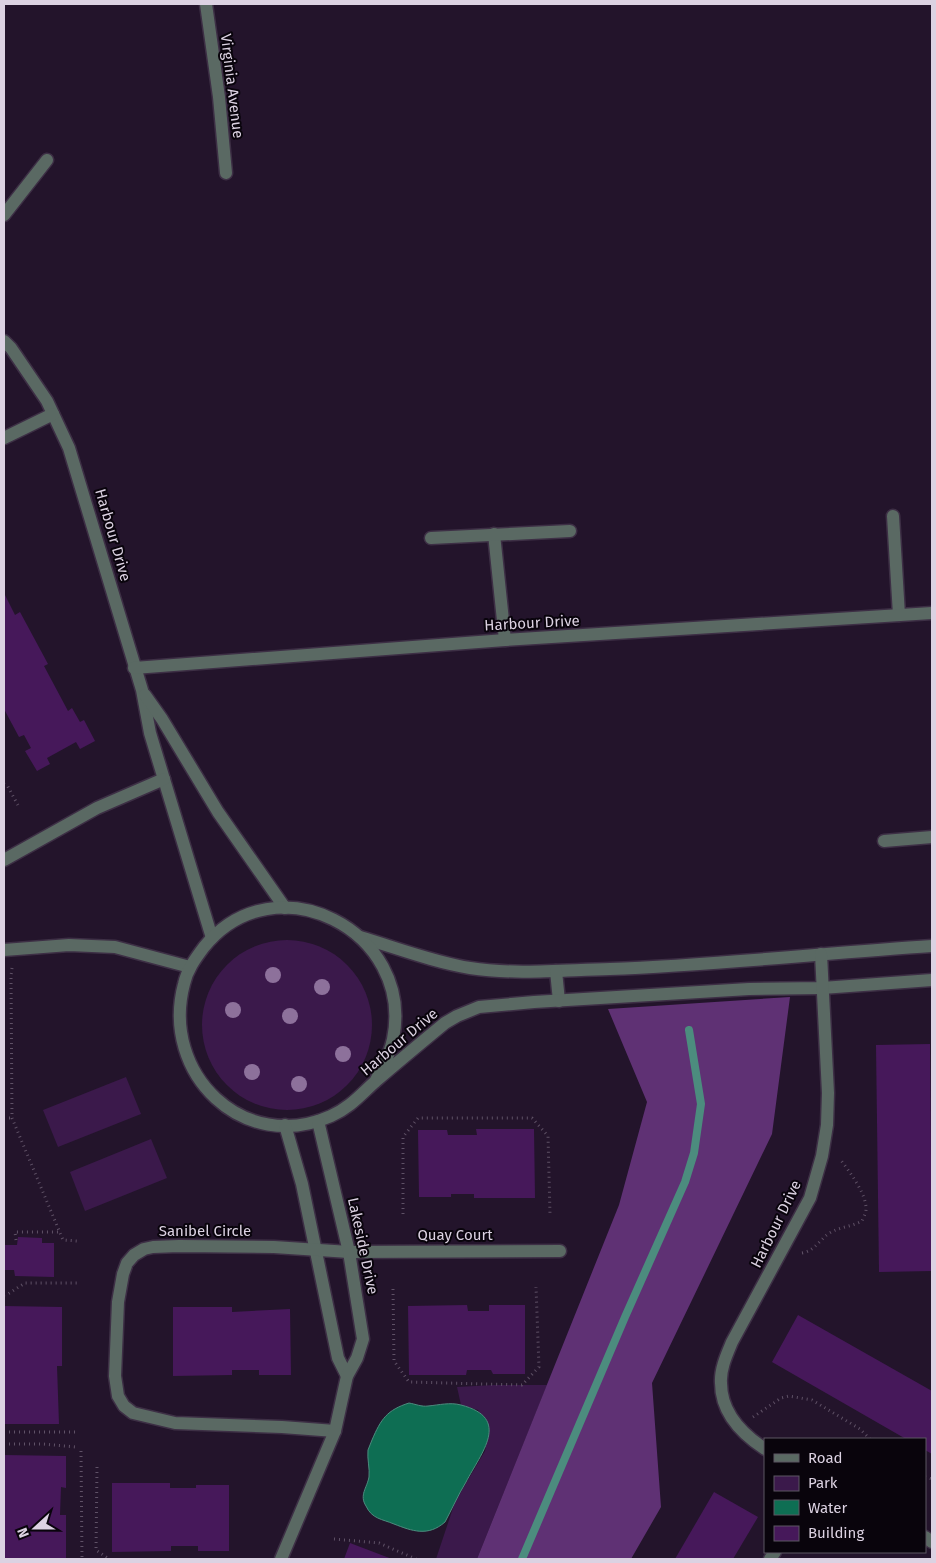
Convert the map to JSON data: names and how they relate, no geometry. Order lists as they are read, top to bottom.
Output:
{
  "streets": {
    "street": [
      "Virginia Avenue",
      "Harbour Drive",
      "Sanibel Circle",
      "Quay Court",
      "Lakeside Drive"
    ]
  },
  "crossings": [
    ["Harbour Drive", "Lakeside Drive"],
    ["Sanibel Circle", "Quay Court"],
    ["Sanibel Circle", "Lakeside Drive"],
    ["Quay Court", "Lakeside Drive"]
  ],
  "legend": [
    "Road",
    "Park",
    "Water",
    "Building"
  ],
  "north": "left"
}
